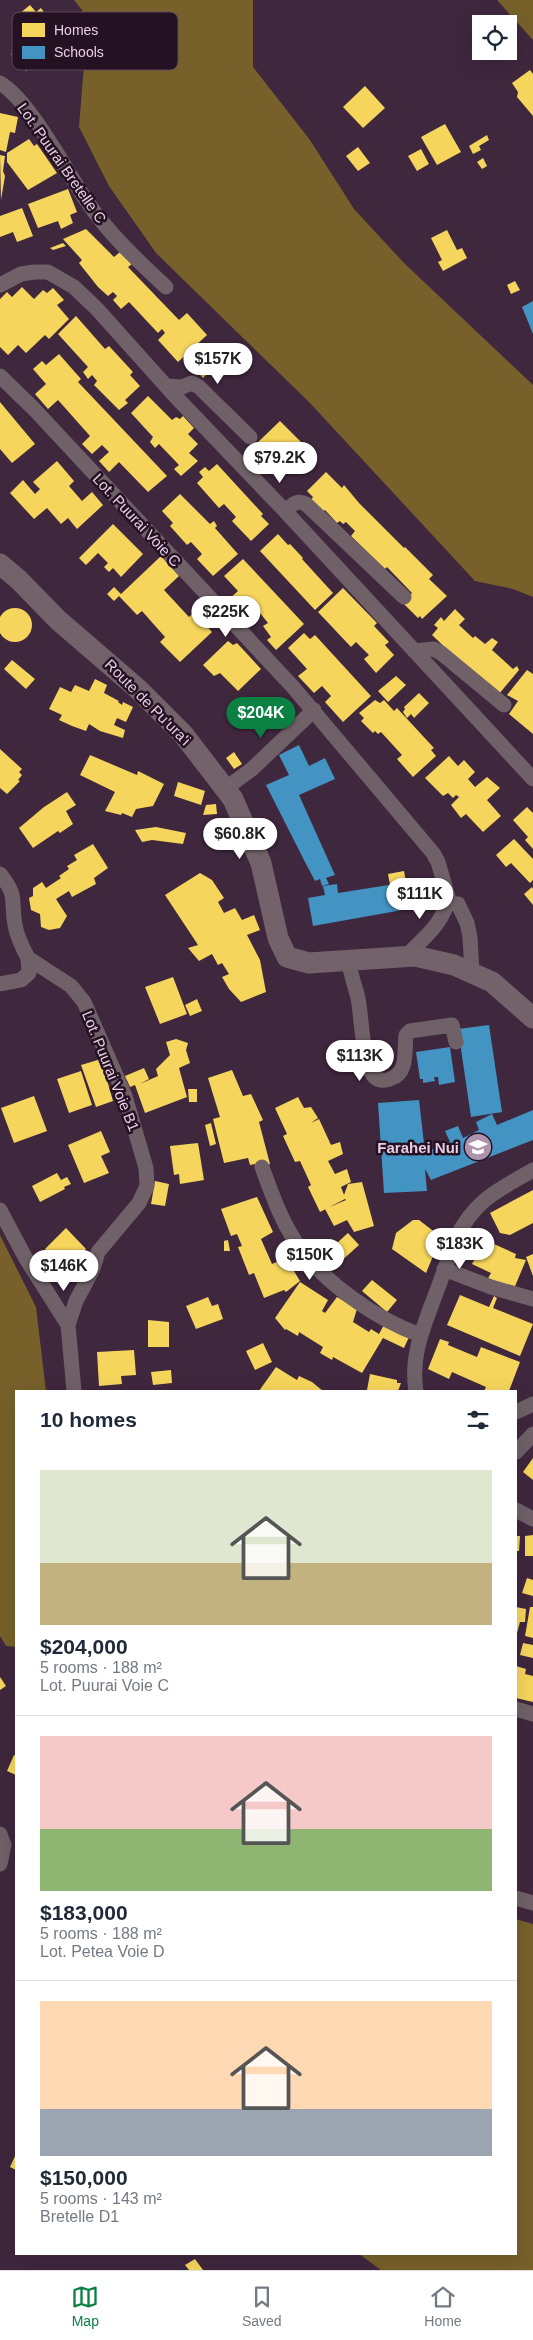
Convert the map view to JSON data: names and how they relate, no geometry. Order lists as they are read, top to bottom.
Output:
{
  "streets": {
    "main road": ["Route de Pu'ura'i"],
    "street": ["Lot. Puurai Bretelle C", "Lot. Puurai Voie C", "Lot. Puurai Voie B1"]
  },
  "crossings": [
    ["Lot. Puurai Voie C", "Route de Pu'ura'i"]
  ],
  "places": {
    "school or university": ["Farahei Nui"]
  },
  "legend": ["Homes", "Schools"],
  "page": {
    "price": [
      "$157K",
      "$79.2K",
      "$225K",
      "$204K",
      "$60.8K",
      "$111K",
      "$113K",
      "$183K",
      "$150K",
      "$146K"
    ],
    "heading": "10 homes",
    "list": [
      {
        "name": "$204,000",
        "note": "5 rooms · 188 m² · Lot. Puurai Voie C"
      },
      {
        "name": "$183,000",
        "note": "5 rooms · 188 m² · Lot. Petea Voie D"
      },
      {
        "name": "$150,000",
        "note": "5 rooms · 143 m² · Bretelle D1"
      }
    ],
    "tabs": ["Map", "Saved", "Home"]
  }
}
